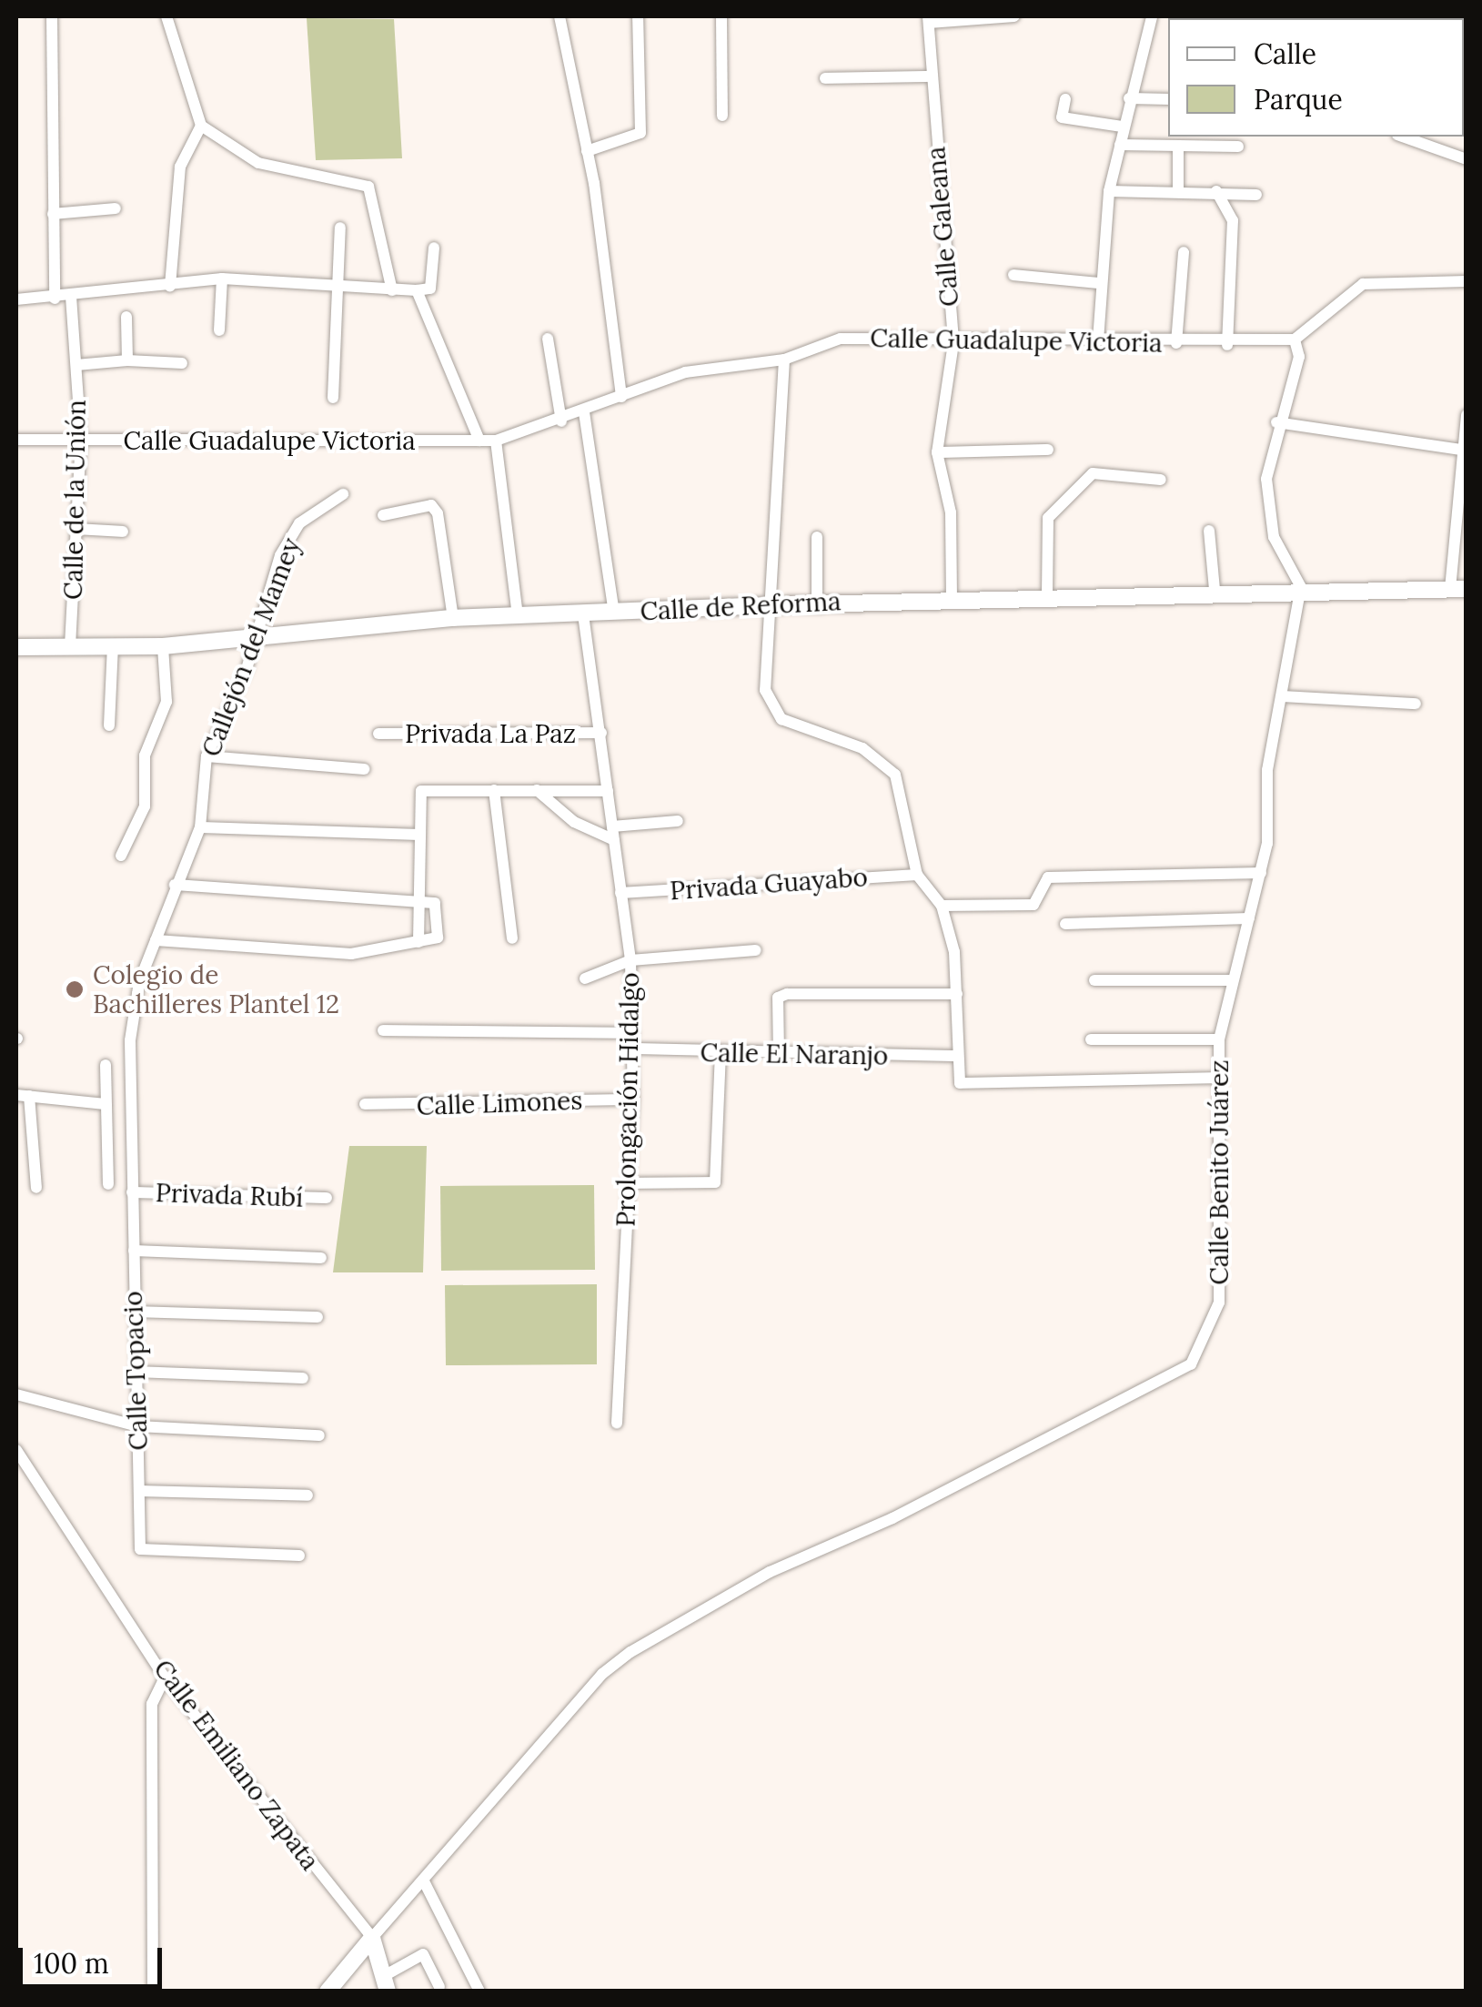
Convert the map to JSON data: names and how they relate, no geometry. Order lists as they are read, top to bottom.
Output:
{
  "streets": {
    "main road": ["Calle de Reforma", "Calle Emiliano Zapata"],
    "street": [
      "Calle Galeana",
      "Calle Guadalupe Victoria",
      "Calle de la Unión",
      "Callejón del Mamey",
      "Privada La Paz",
      "Privada Guayabo",
      "Calle El Naranjo",
      "Prolongación Hidalgo",
      "Calle Limones",
      "Calle Benito Juárez",
      "Privada Rubí",
      "Calle Topacio"
    ]
  },
  "crossings": [
    ["Calle Galeana", "Calle Guadalupe Victoria"],
    ["Calle Galeana", "Calle de Reforma"],
    ["Calle Guadalupe Victoria", "Calle de la Unión"],
    ["Calle de la Unión", "Calle de Reforma"],
    ["Calle de Reforma", "Callejón del Mamey"],
    ["Calle de Reforma", "Prolongación Hidalgo"],
    ["Calle de Reforma", "Calle Benito Juárez"],
    ["Callejón del Mamey", "Privada Rubí"],
    ["Callejón del Mamey", "Calle Topacio"],
    ["Privada La Paz", "Prolongación Hidalgo"],
    ["Privada Guayabo", "Prolongación Hidalgo"],
    ["Calle El Naranjo", "Prolongación Hidalgo"],
    ["Prolongación Hidalgo", "Calle Limones"],
    ["Privada Rubí", "Calle Topacio"]
  ],
  "places": ["Colegio de Bachilleres Plantel 12"],
  "legend": ["Calle", "Parque"],
  "scale_bar": "100 m"
}
